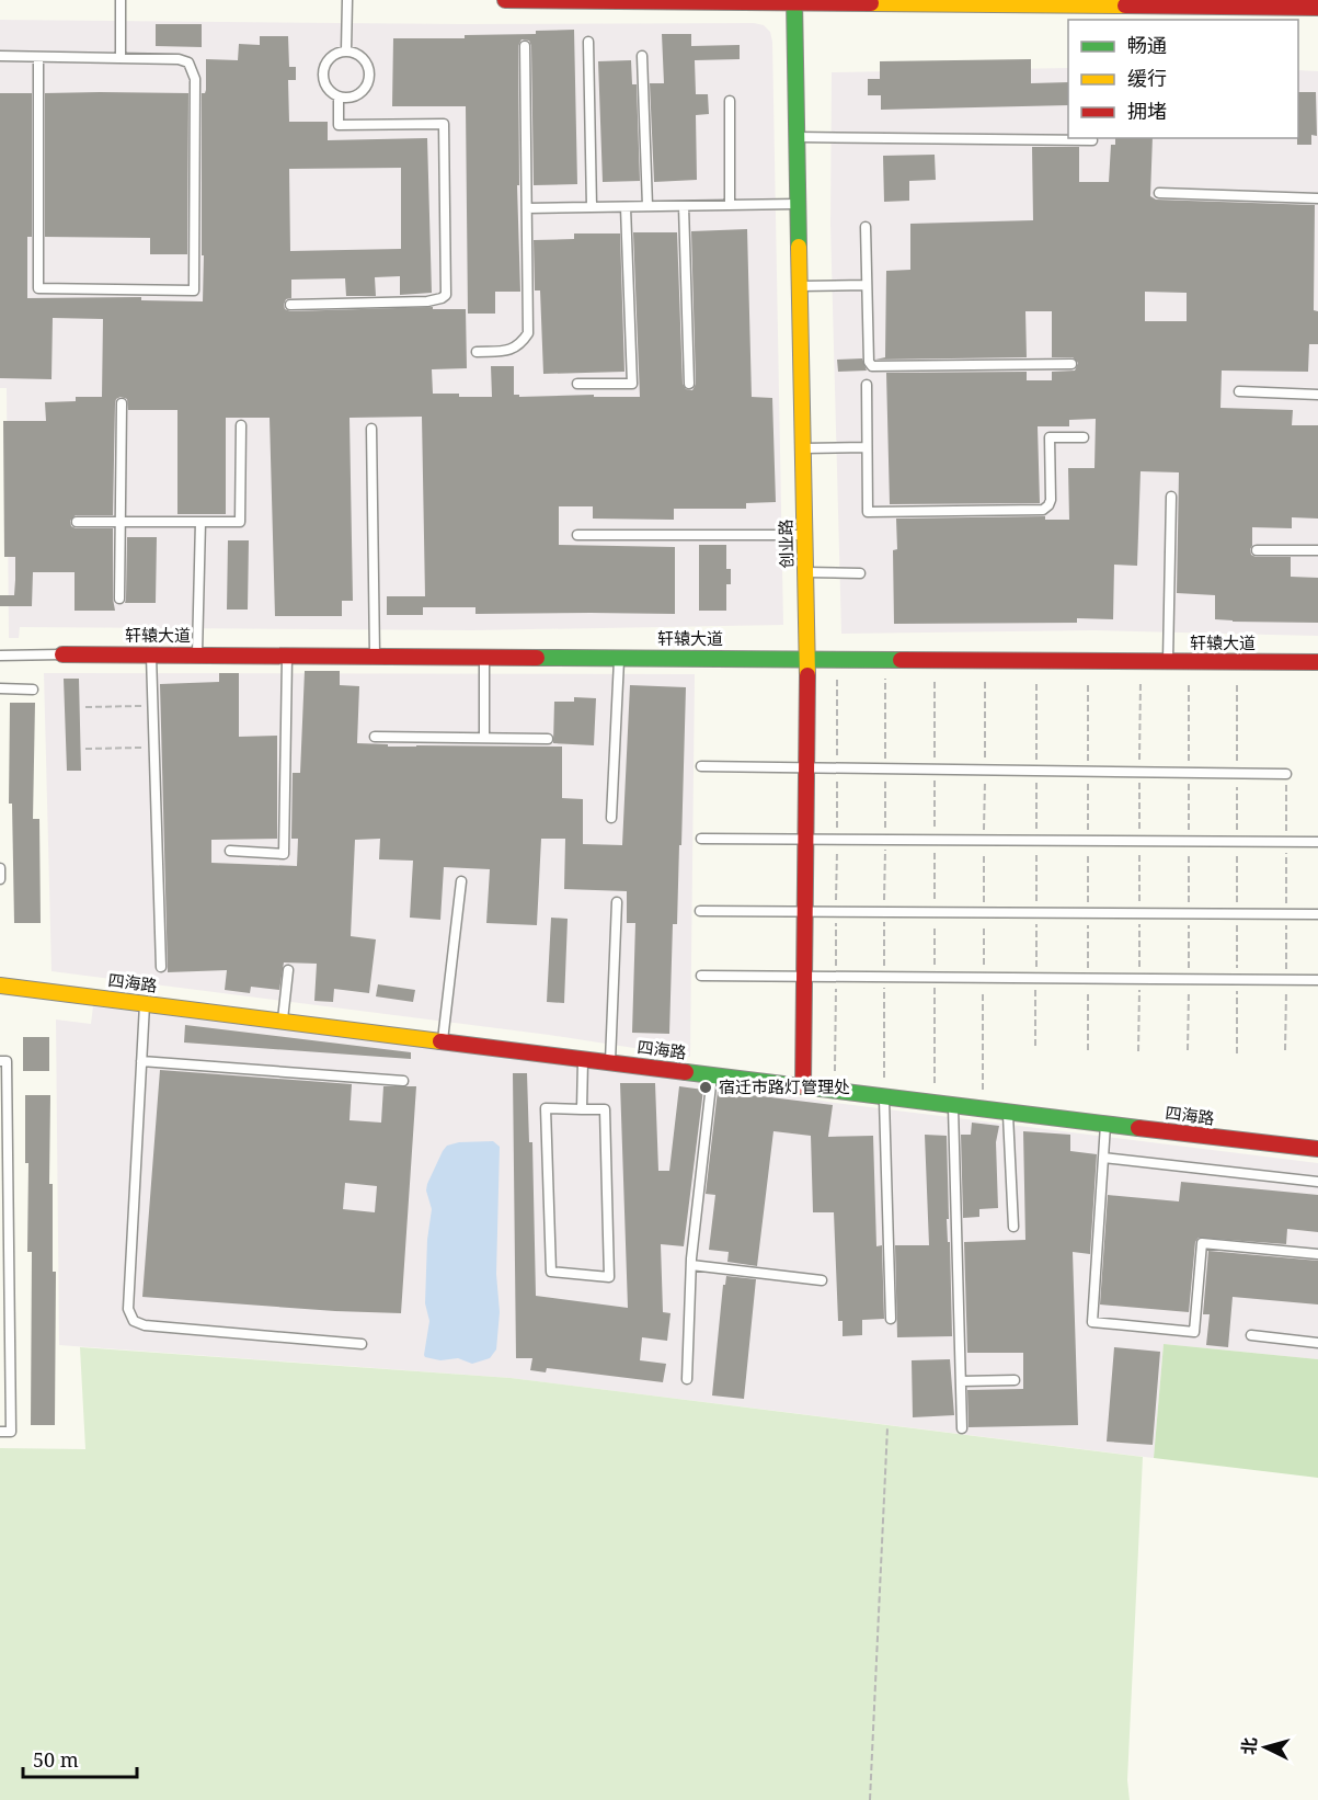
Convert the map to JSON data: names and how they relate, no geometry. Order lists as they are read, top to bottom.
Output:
{
  "streets": {
    "street": ["创业路", "轩辕大道", "四海路"]
  },
  "crossings": [
    ["创业路", "轩辕大道"],
    ["创业路", "四海路"]
  ],
  "places": ["宿迁市路灯管理处"],
  "legend": ["畅通", "缓行", "拥堵"],
  "scale_bar": "50 m",
  "north": "left"
}
